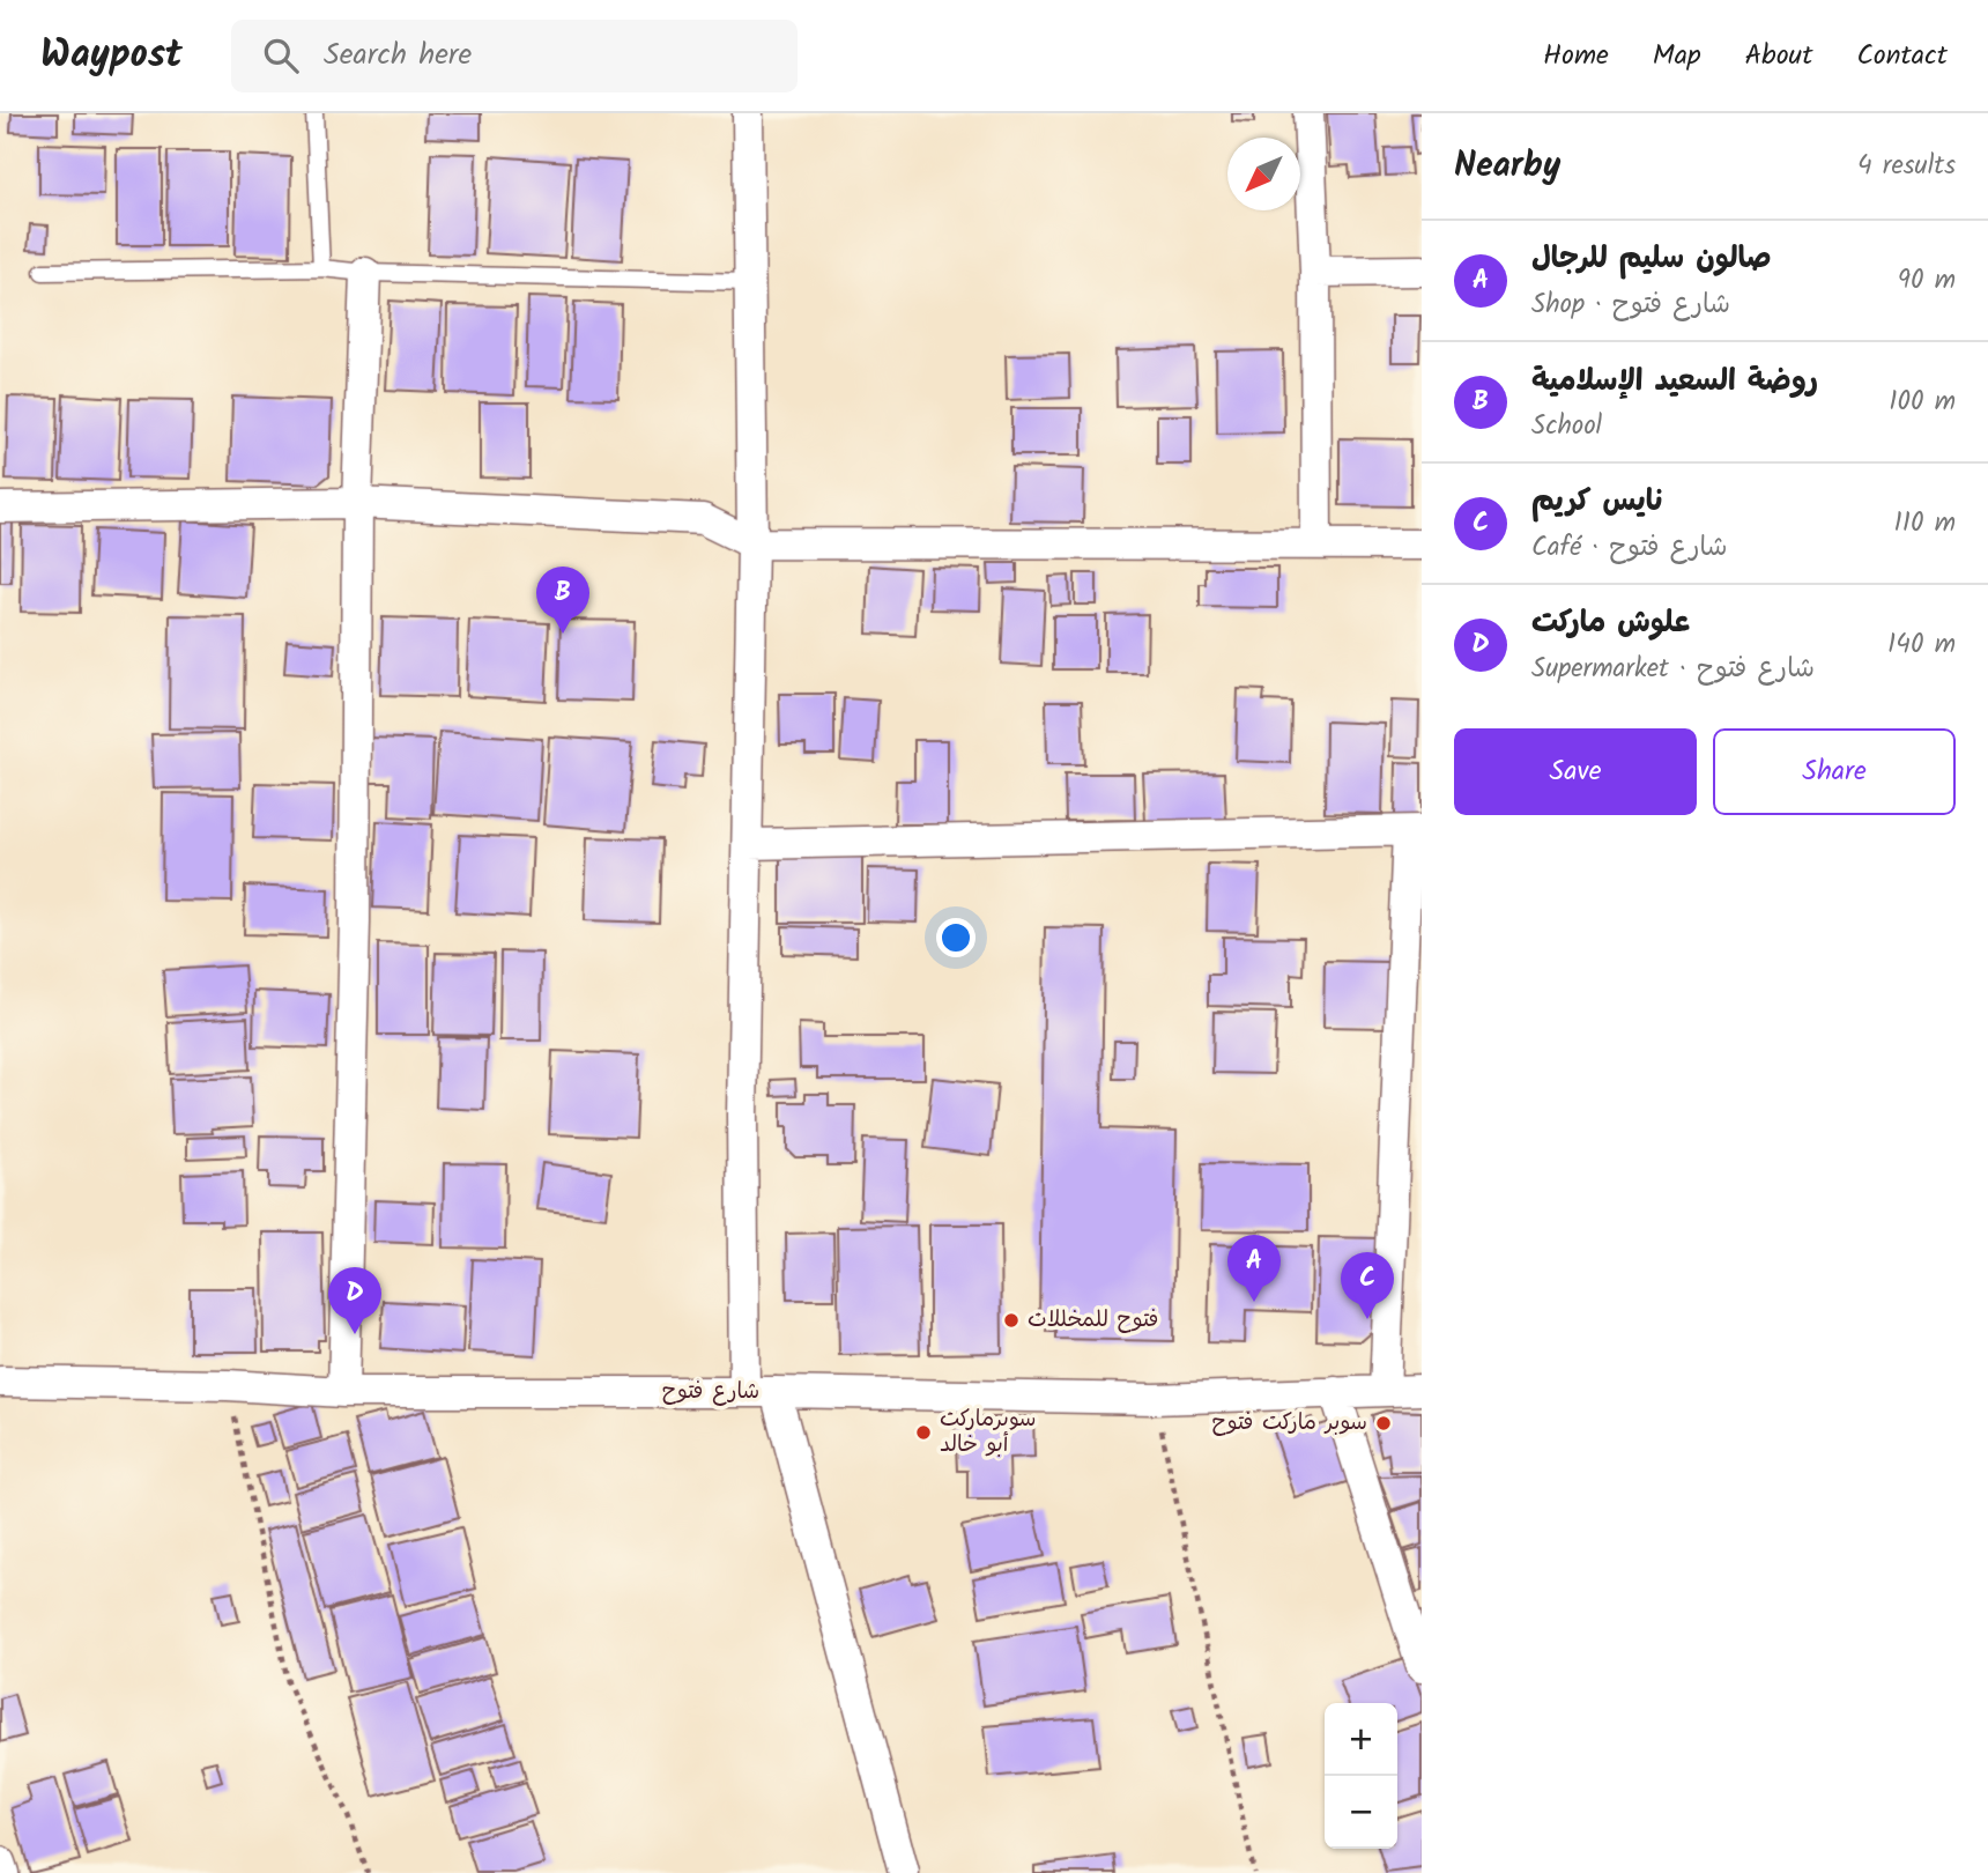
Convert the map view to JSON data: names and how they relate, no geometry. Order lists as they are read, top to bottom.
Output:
{
  "streets": {
    "street": ["شارع فتوح"]
  },
  "places": ["فتوح للمخللات", "سوبر ماركت فتوح", "سوبرماركت أبو خالد"],
  "north": "bottom left",
  "page": {
    "header": "Waypost",
    "search": "Search here",
    "nav": [
      "Home",
      "Map",
      "About",
      "Contact"
    ],
    "heading": ["Nearby", "4 results"],
    "list": [
      {
        "mark": "A",
        "name": "صالون سليم للرجال",
        "note": "Shop · شارع فتوح",
        "value": "90 m"
      },
      {
        "mark": "B",
        "name": "روضة السعيد الإسلامية",
        "note": "School",
        "value": "100 m"
      },
      {
        "mark": "C",
        "name": "نايس كريم",
        "note": "Café · شارع فتوح",
        "value": "110 m"
      },
      {
        "mark": "D",
        "name": "علوش ماركت",
        "note": "Supermarket · شارع فتوح",
        "value": "140 m"
      }
    ],
    "pins": [
      "B",
      "A",
      "C",
      "D"
    ],
    "buttons": ["Save", "Share"],
    "map_buttons": ["+", "−"]
  }
}
